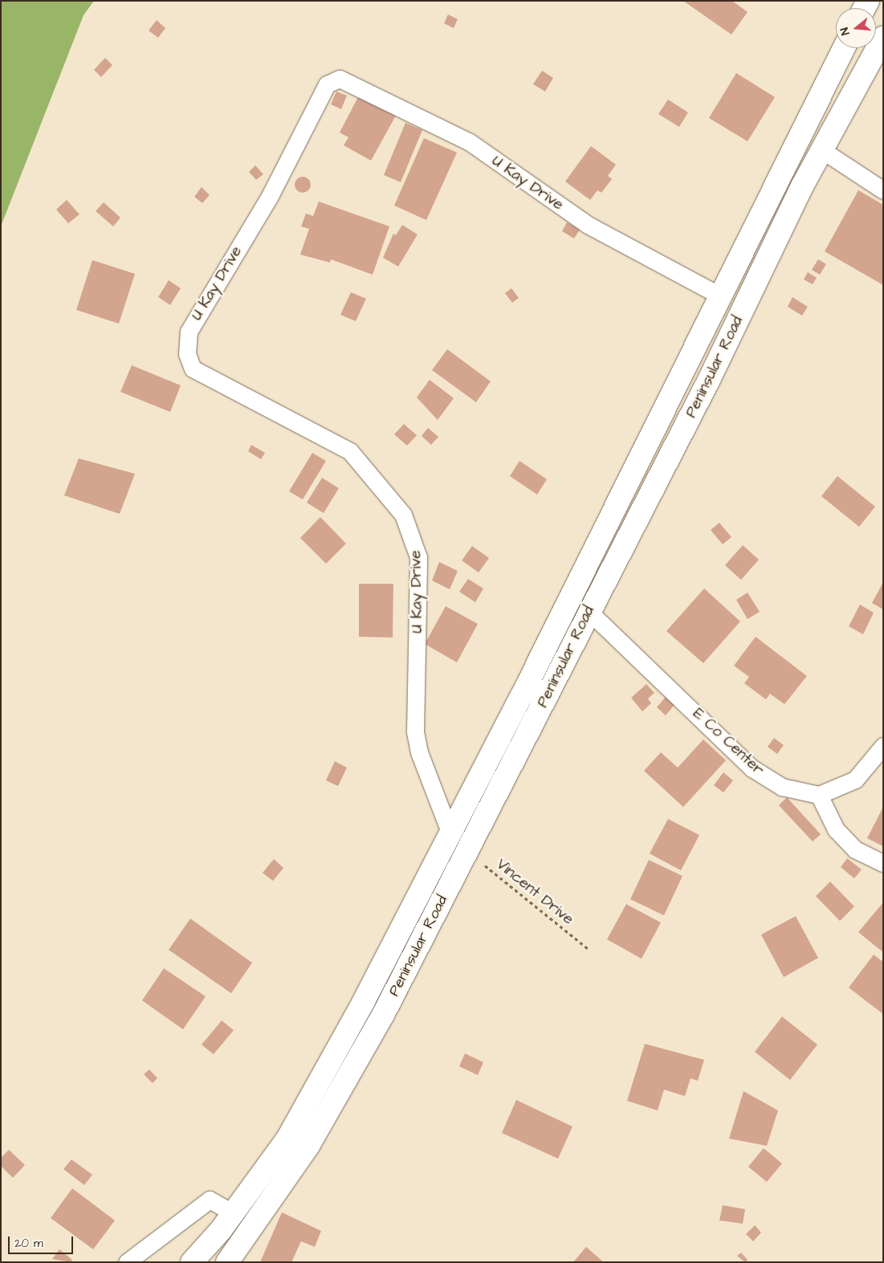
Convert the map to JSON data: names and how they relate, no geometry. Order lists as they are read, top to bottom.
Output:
{
  "streets": {
    "main road": ["Peninsular Road"],
    "street": ["U Kay Drive", "E Co Center"],
    "path": ["Vincent Drive"]
  },
  "crossings": [
    ["U Kay Drive", "Peninsular Road"],
    ["Peninsular Road", "E Co Center"],
    ["Peninsular Road", "Vincent Drive"]
  ],
  "scale_bar": "20 m",
  "north": "left"
}
